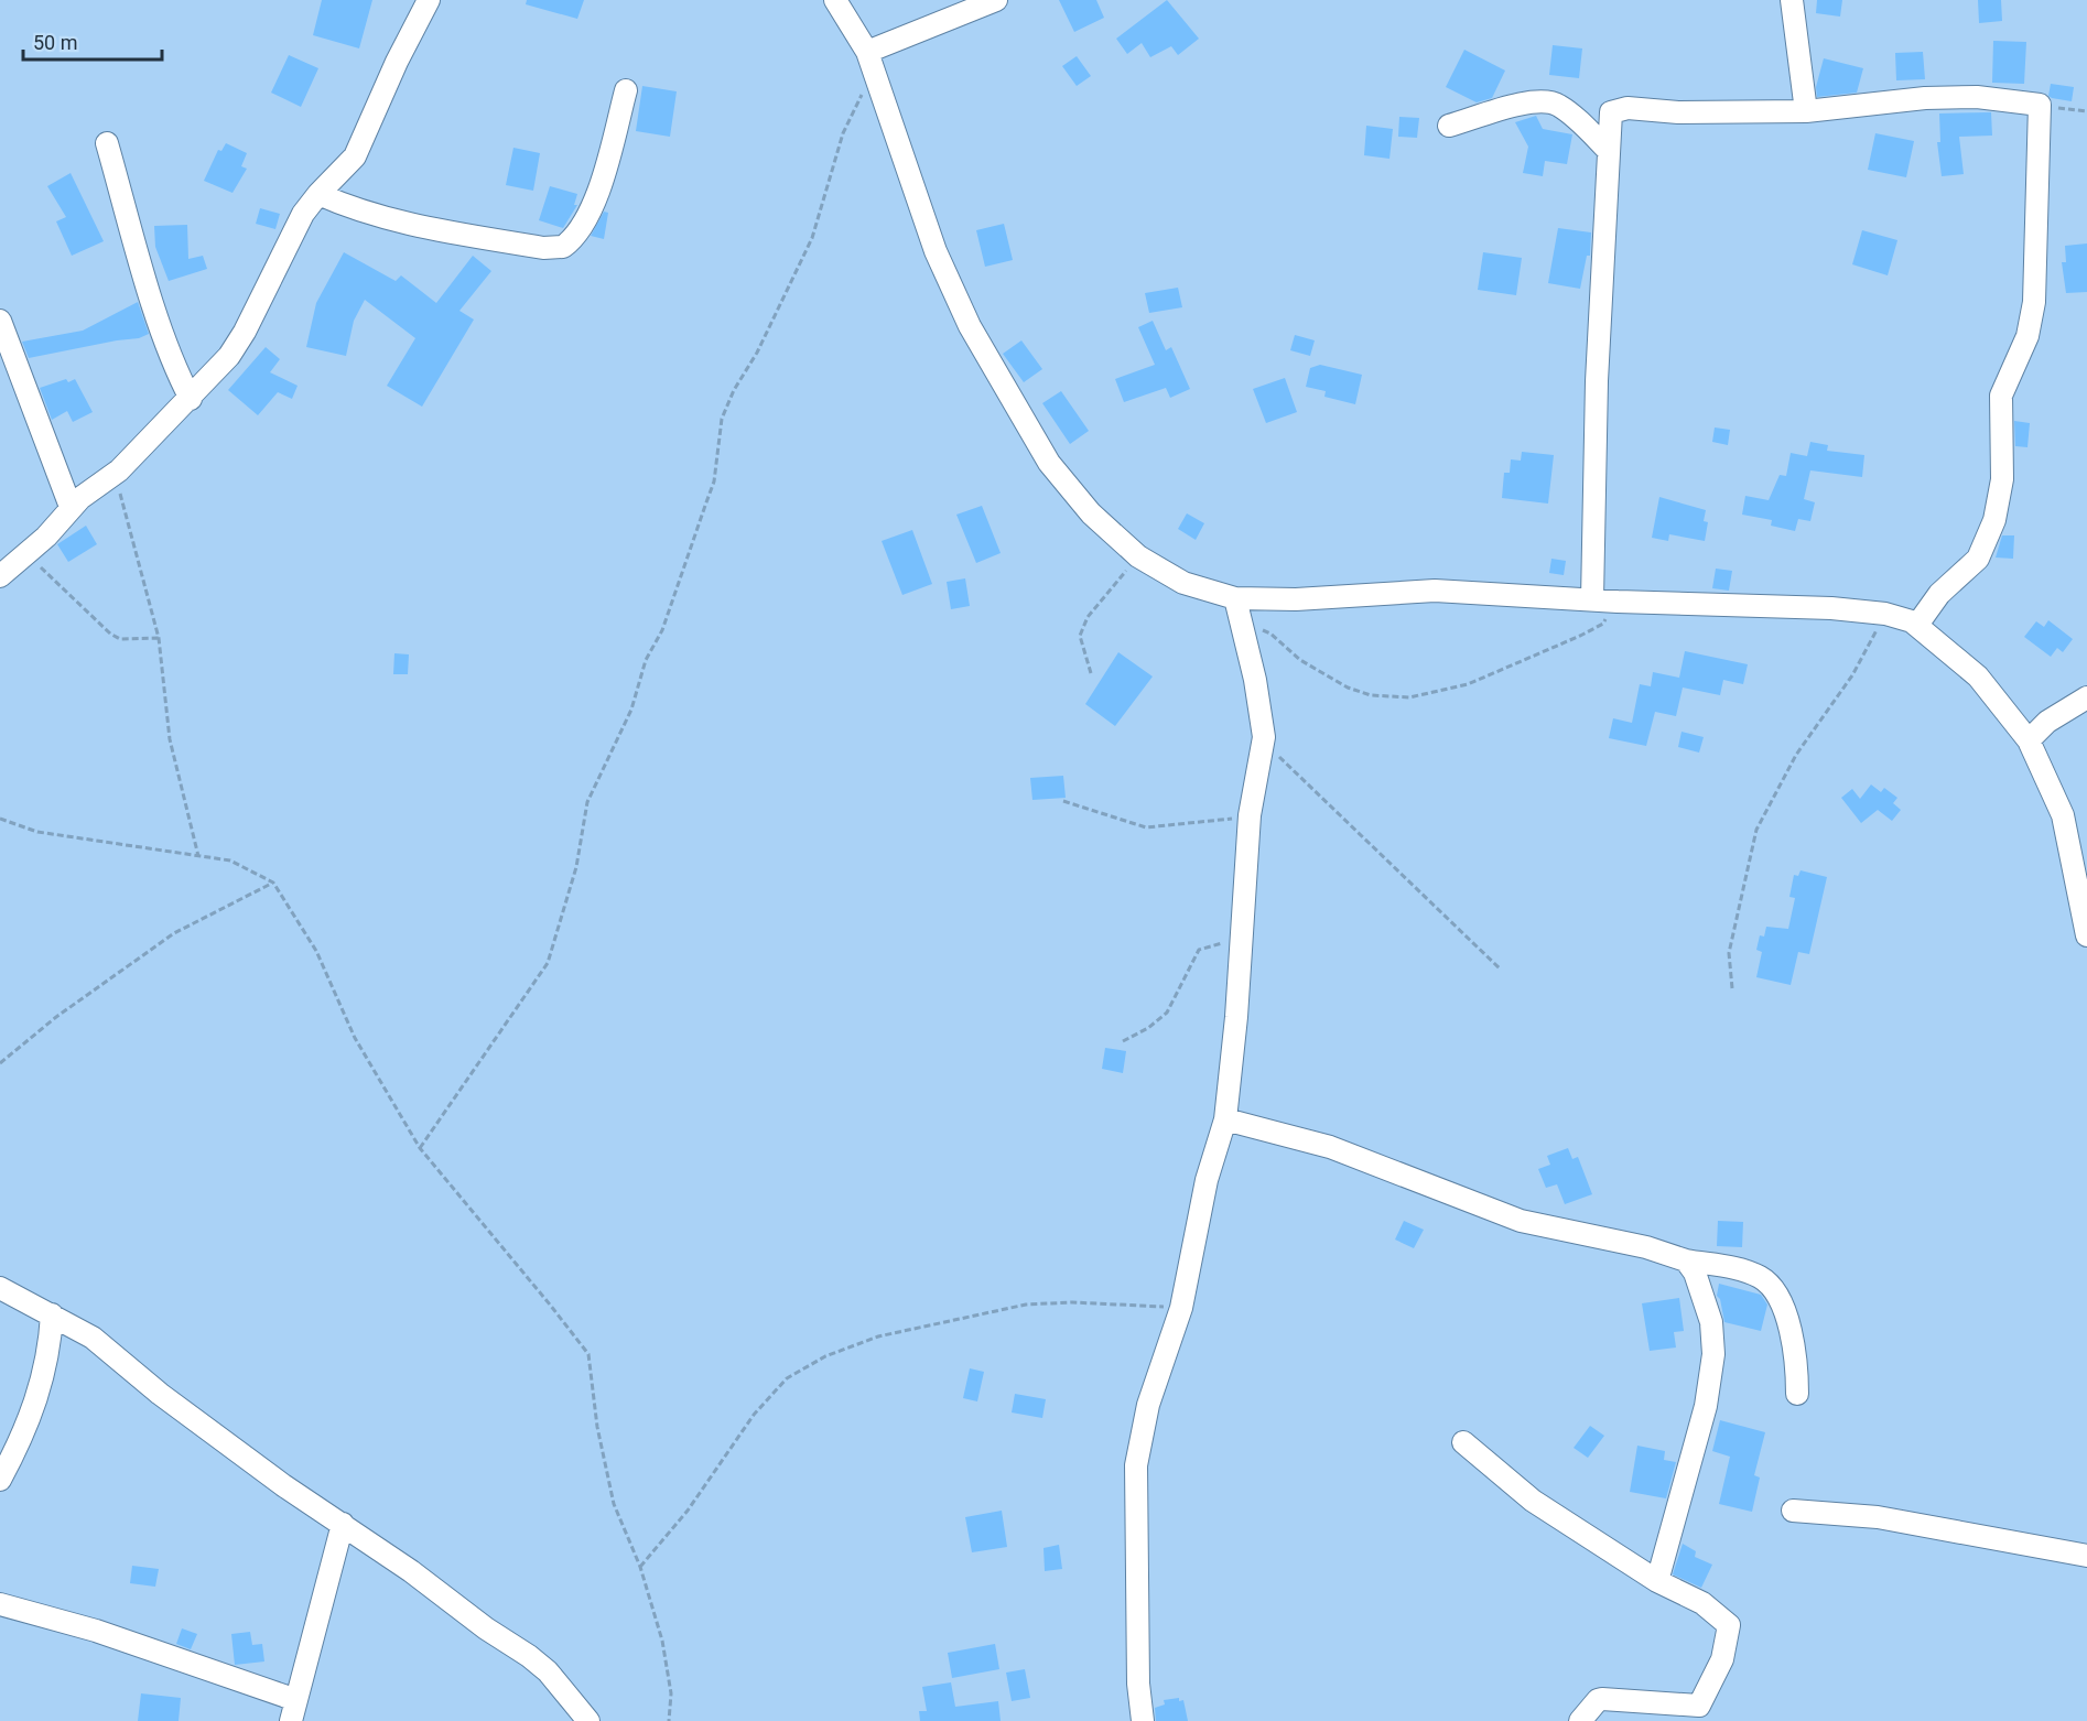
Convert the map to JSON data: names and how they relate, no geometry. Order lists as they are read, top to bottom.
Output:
{
  "scale_bar": "50 m"
}
